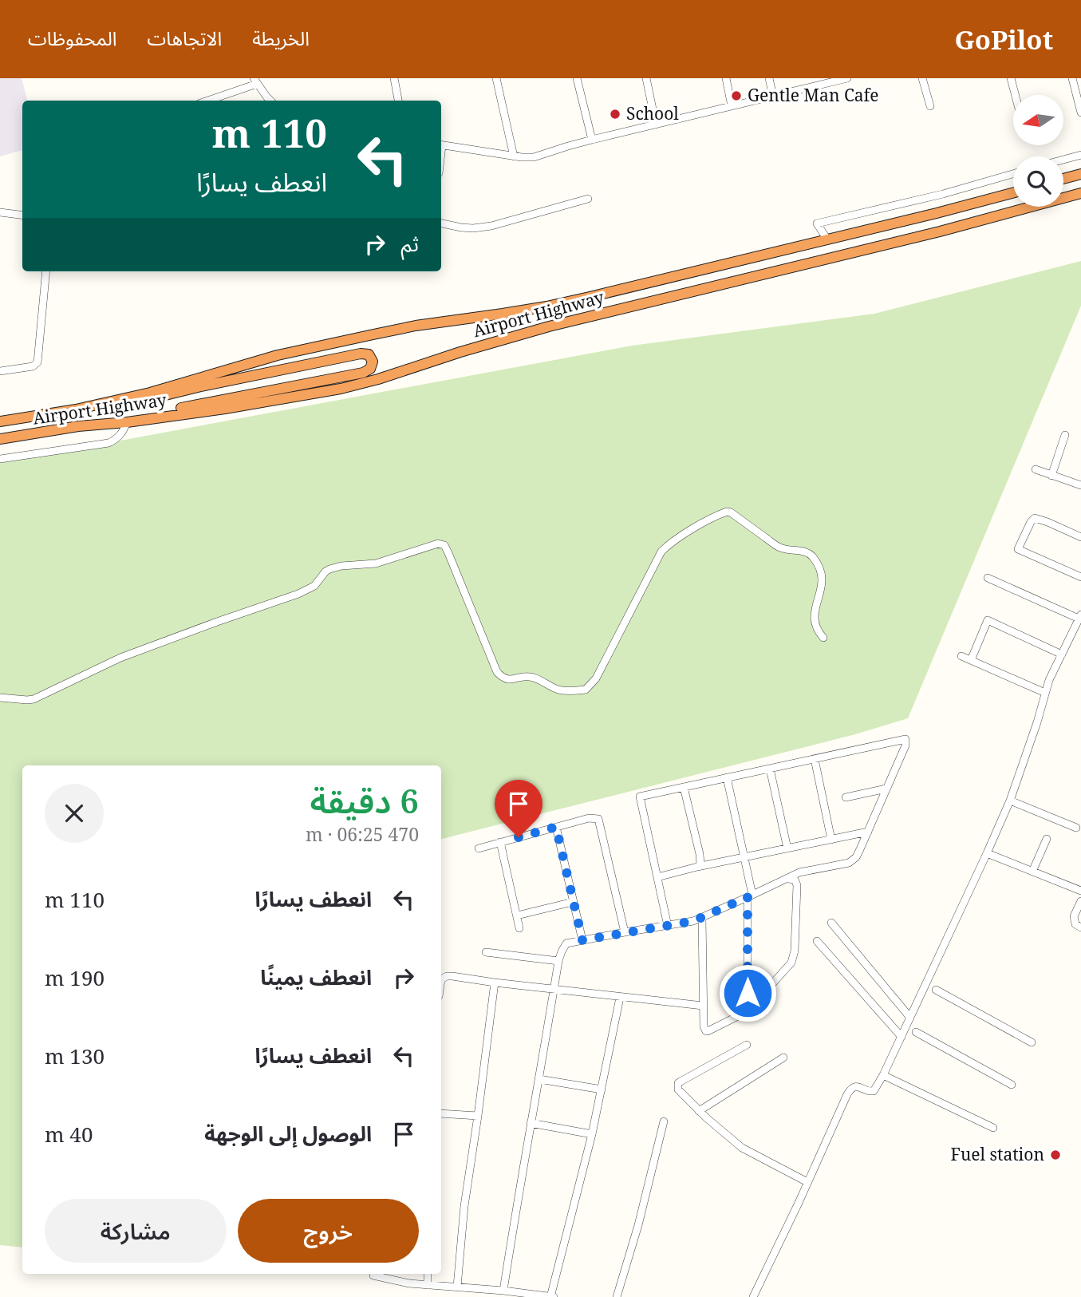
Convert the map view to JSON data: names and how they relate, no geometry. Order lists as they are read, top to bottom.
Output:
{
  "streets": {
    "highway": ["Airport Highway"]
  },
  "places": ["Gentle Man Cafe", "School", "Fuel station"],
  "north": "left",
  "page": {
    "header": "GoPilot",
    "nav": ["الخريطة", "الاتجاهات", "المحفوظات"],
    "turn": ["110 m", "انعطف يسارًا"],
    "then": "ثم",
    "heading": ["6 دقيقة", "470 m · 06:25"],
    "list": [
      {
        "name": "انعطف يسارًا",
        "value": "110 m"
      },
      {
        "name": "انعطف يمينًا",
        "value": "190 m"
      },
      {
        "name": "انعطف يسارًا",
        "value": "130 m"
      },
      {
        "name": "الوصول إلى الوجهة",
        "value": "40 m"
      }
    ],
    "buttons": ["خروج", "مشاركة"]
  }
}
